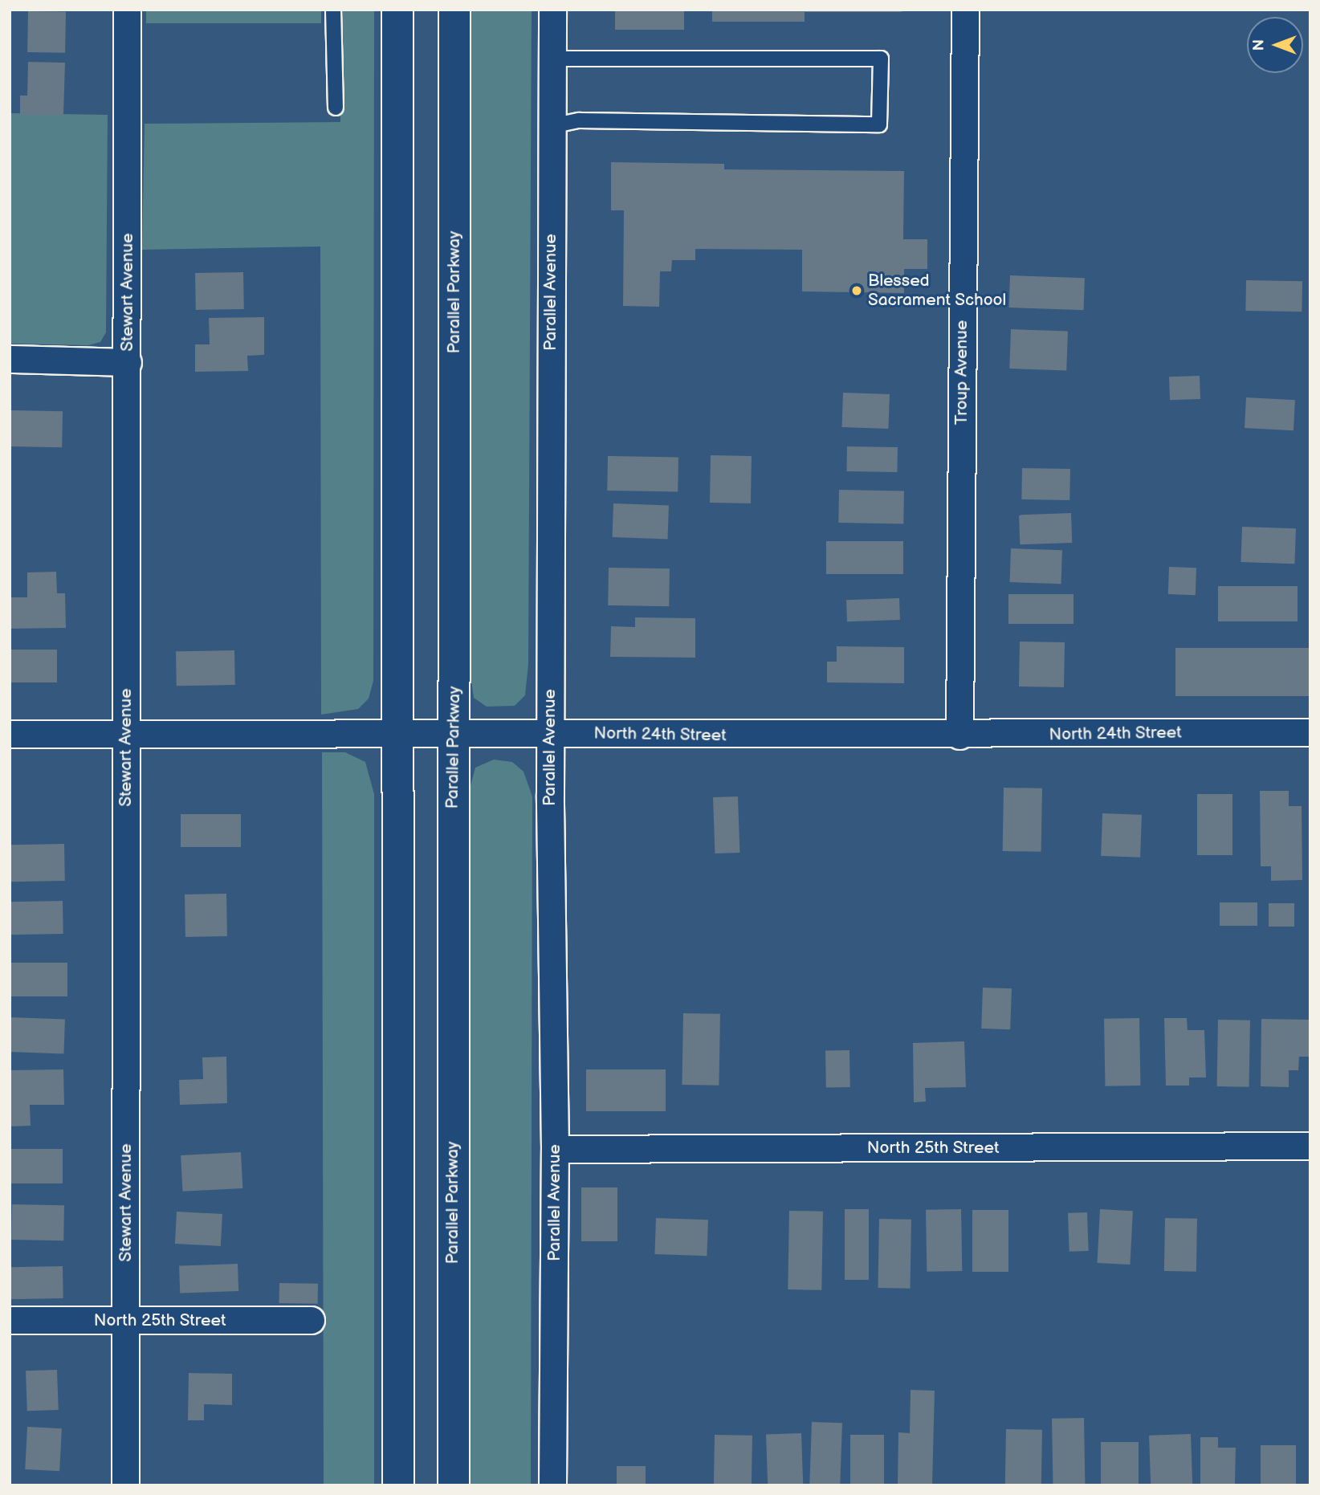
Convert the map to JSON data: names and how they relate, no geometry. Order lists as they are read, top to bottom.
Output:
{
  "streets": {
    "main road": ["Parallel Parkway"],
    "street": [
      "Stewart Avenue",
      "Parallel Avenue",
      "Troup Avenue",
      "North 24th Street",
      "North 25th Street"
    ]
  },
  "crossings": [
    ["Stewart Avenue", "North 24th Street"],
    ["Stewart Avenue", "North 25th Street"],
    ["Parallel Parkway", "North 24th Street"],
    ["Parallel Avenue", "North 24th Street"],
    ["Parallel Avenue", "North 25th Street"],
    ["Troup Avenue", "North 24th Street"]
  ],
  "places": ["Blessed Sacrament School"],
  "north": "left"
}
